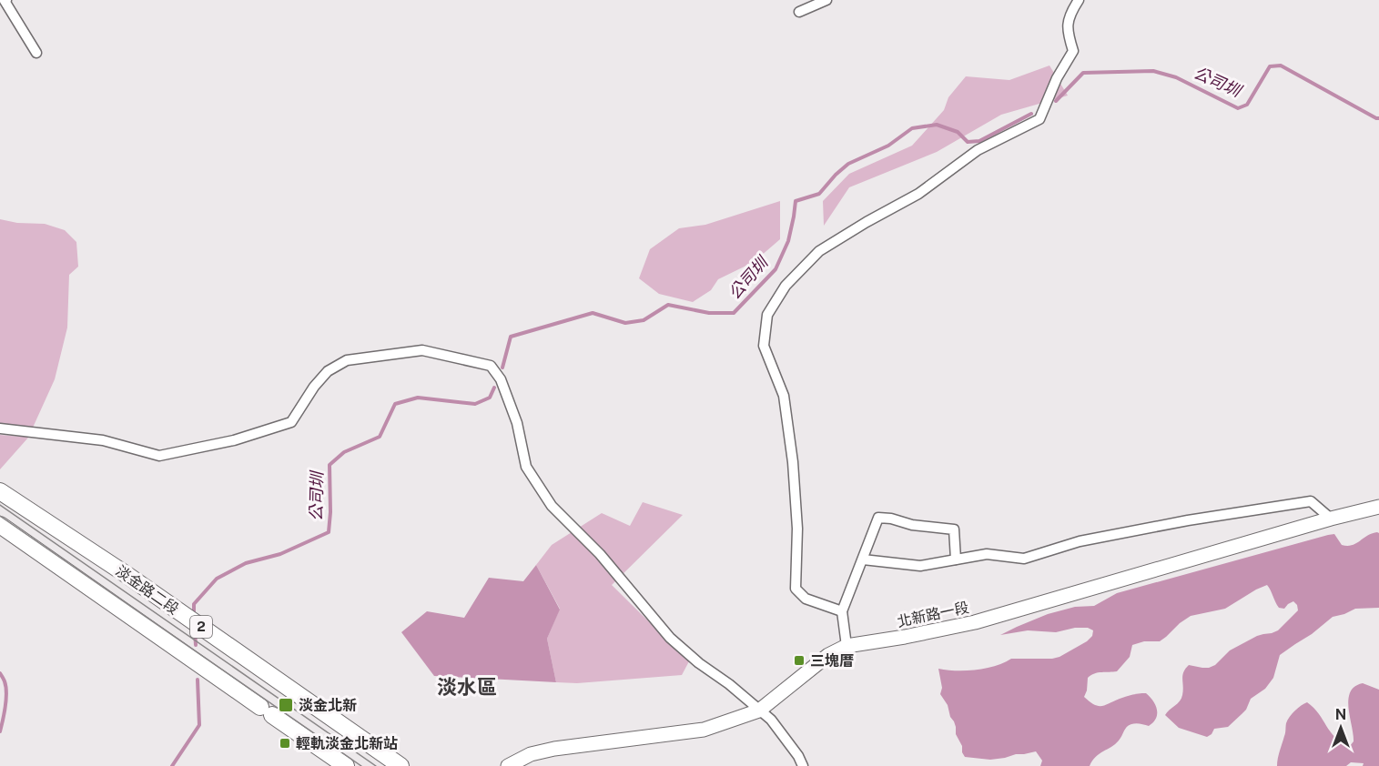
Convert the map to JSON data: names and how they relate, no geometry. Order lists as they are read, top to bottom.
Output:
{
  "streets": {
    "main road": ["淡金路二段", "北新路一段", "2"]
  },
  "districts": ["淡水區"],
  "water": ["公司圳"],
  "places": {
    "transit": ["三塊厝", "淡金北新", "輕軌淡金北新站"]
  },
  "north": "top"
}
